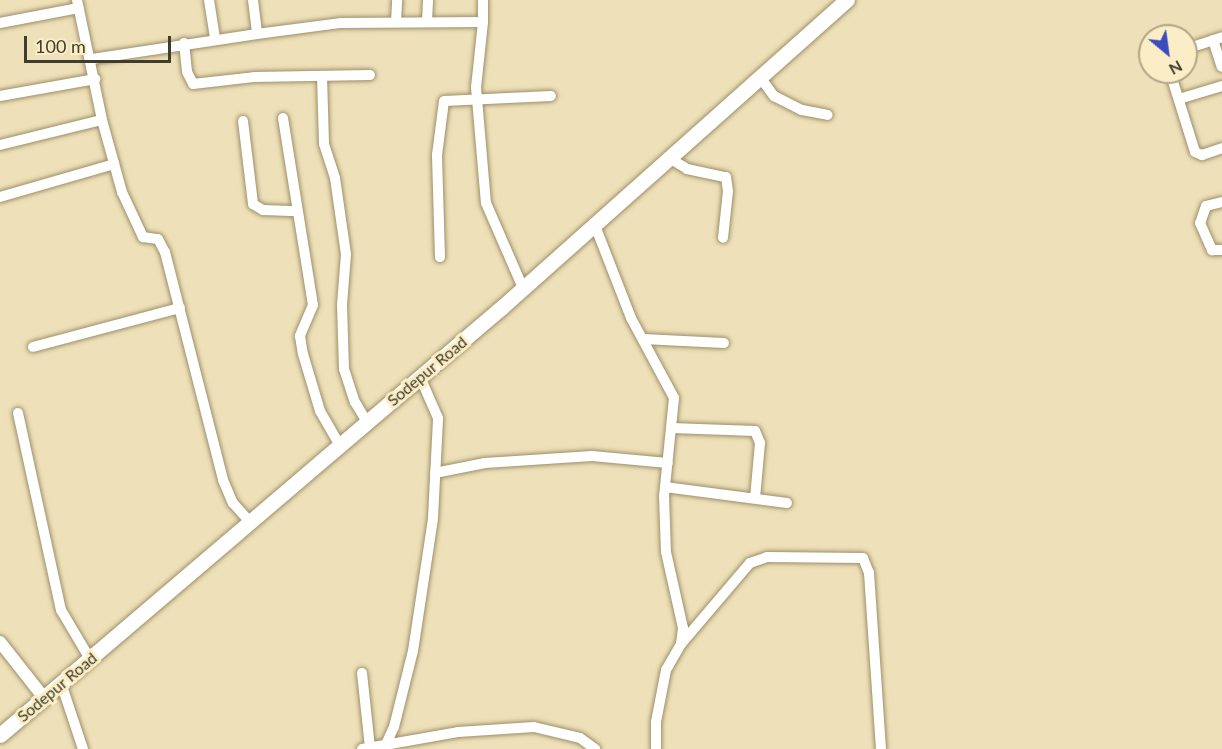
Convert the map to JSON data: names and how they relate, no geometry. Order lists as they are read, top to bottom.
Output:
{
  "streets": {
    "main road": ["Sodepur Road"]
  },
  "scale_bar": "100 m",
  "north": "bottom right"
}
